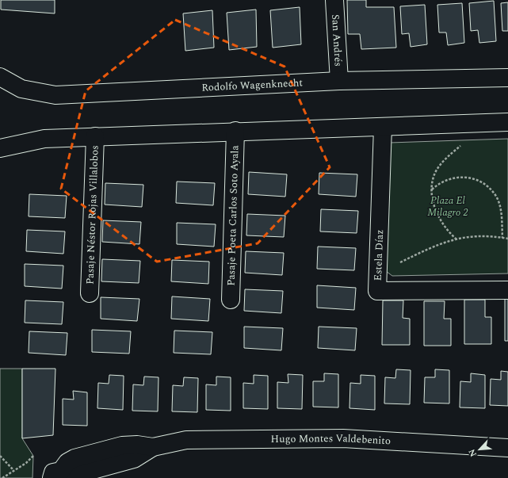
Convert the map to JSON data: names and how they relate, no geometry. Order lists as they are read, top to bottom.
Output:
{
  "streets": {
    "street": [
      "San Andrés",
      "Rodolfo Wagenknecht",
      "Pasaje Néstor Rojas Villalobos",
      "Pasaje Poeta Carlos Soto Ayala",
      "Estela Díaz",
      "Hugo Montes Valdebenito"
    ]
  },
  "crossings": [
    ["San Andrés", "Rodolfo Wagenknecht"]
  ],
  "parks": ["Plaza El Milagro 2"],
  "north": "bottom left"
}
